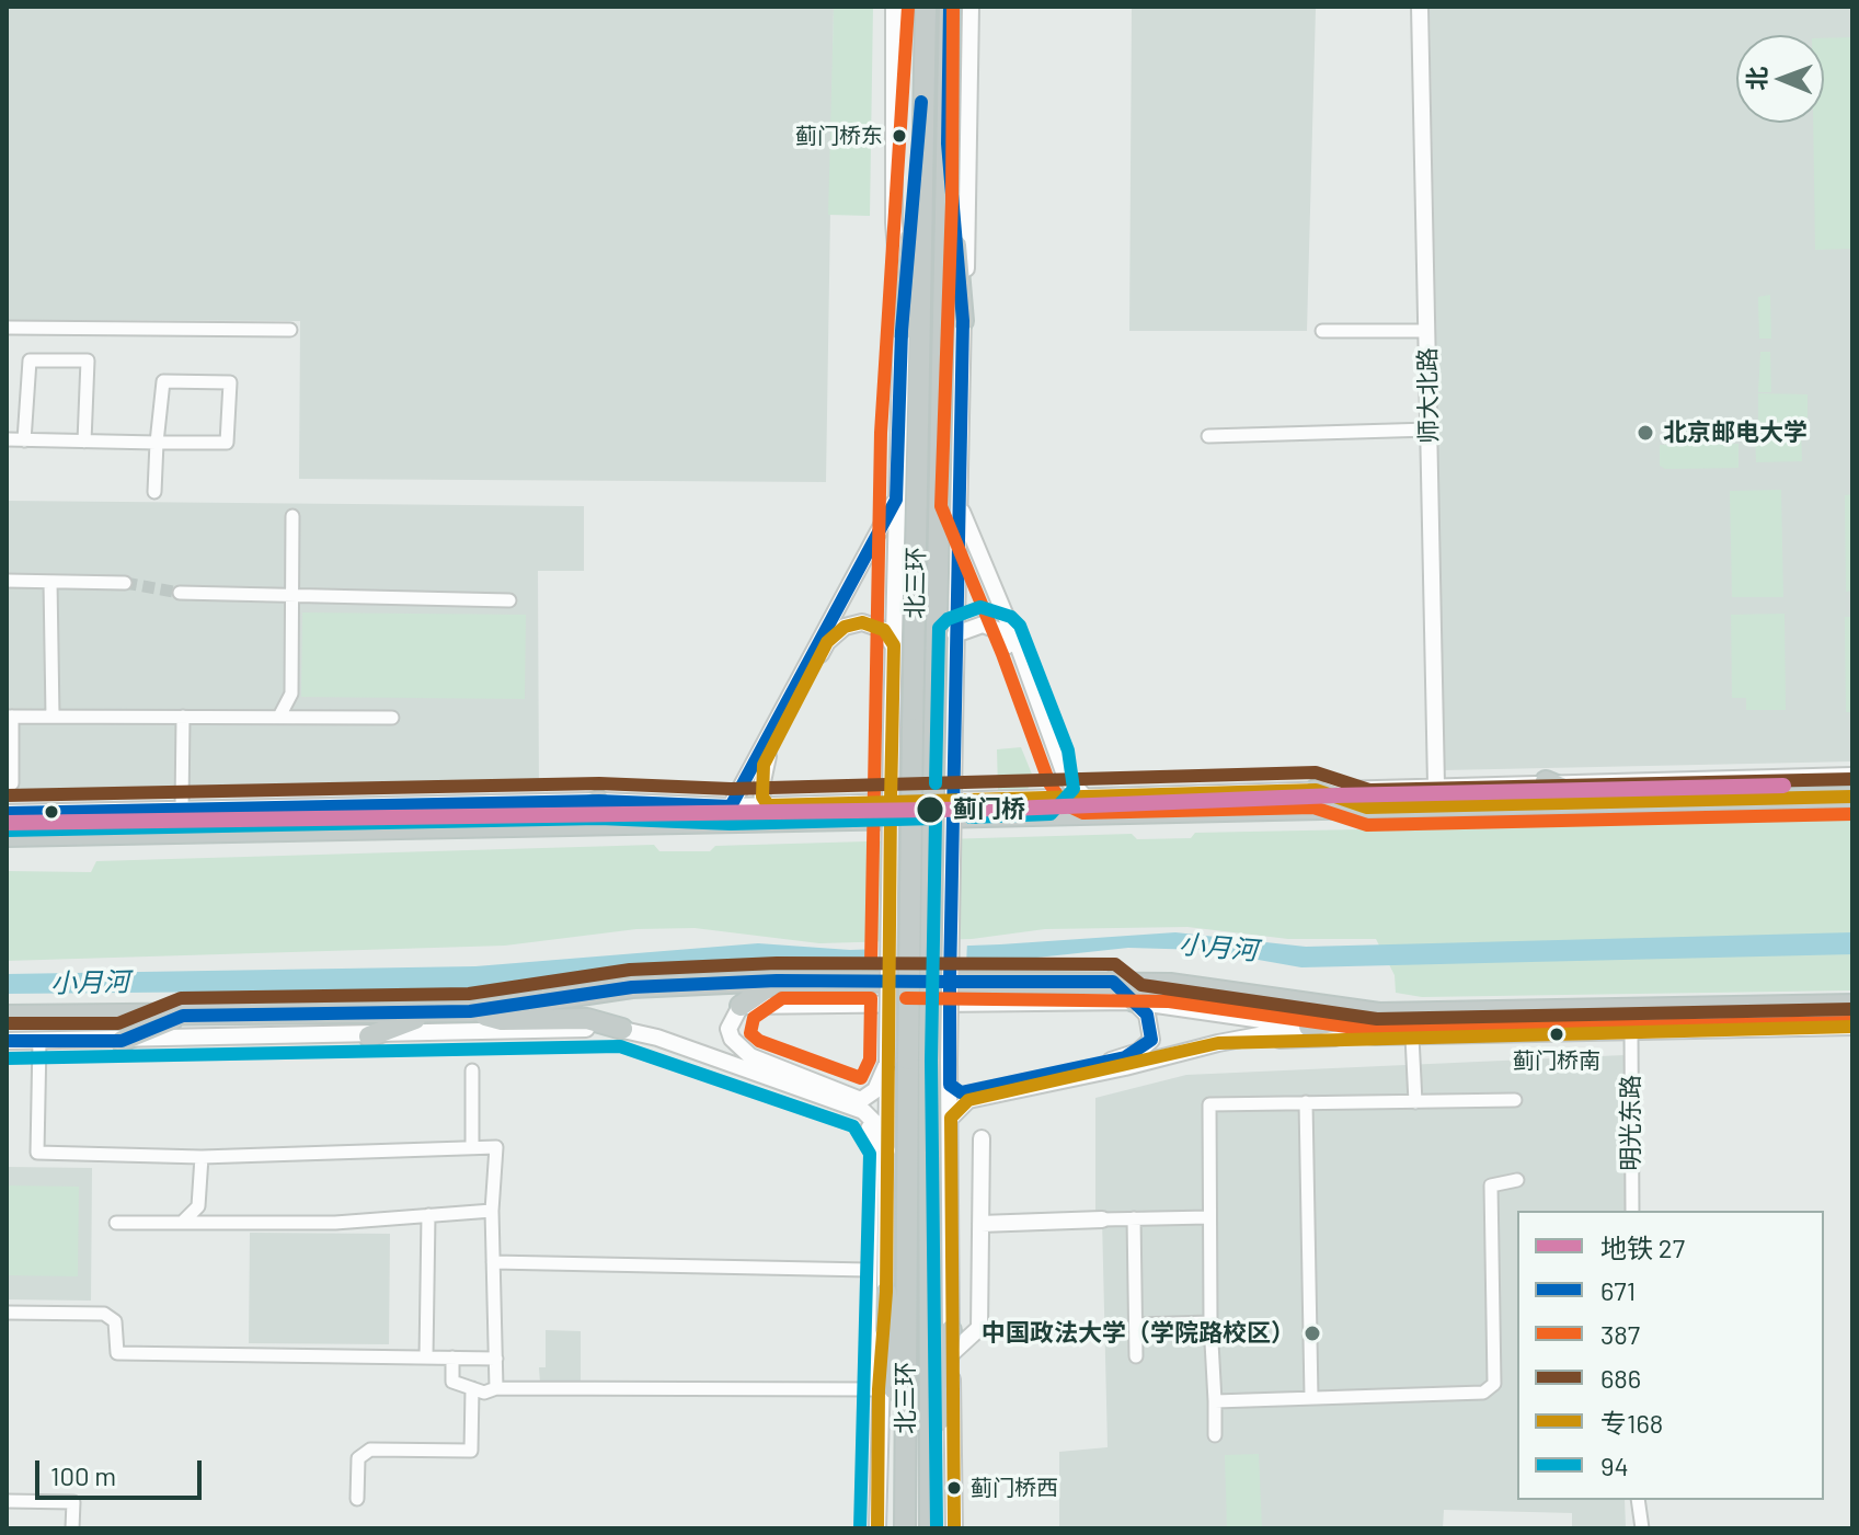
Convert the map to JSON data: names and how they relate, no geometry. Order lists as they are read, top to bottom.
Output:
{
  "streets": {
    "highway": ["北三环"],
    "street": ["师大北路", "明光东路"]
  },
  "water": ["小月河"],
  "places": [
    "蓟门桥东",
    "北京邮电大学",
    "蓟门桥",
    "蓟门桥南",
    "中国政法大学（学院路校区）",
    "蓟门桥西"
  ],
  "lines": [
    "transit line 671",
    "transit line 387",
    "transit line 94",
    "transit line 专168",
    "transit line 686",
    "metro line 27"
  ],
  "legend": [
    "地铁 27",
    "671",
    "387",
    "686",
    "专168",
    "94"
  ],
  "scale_bar": "100 m",
  "north": "left"
}
